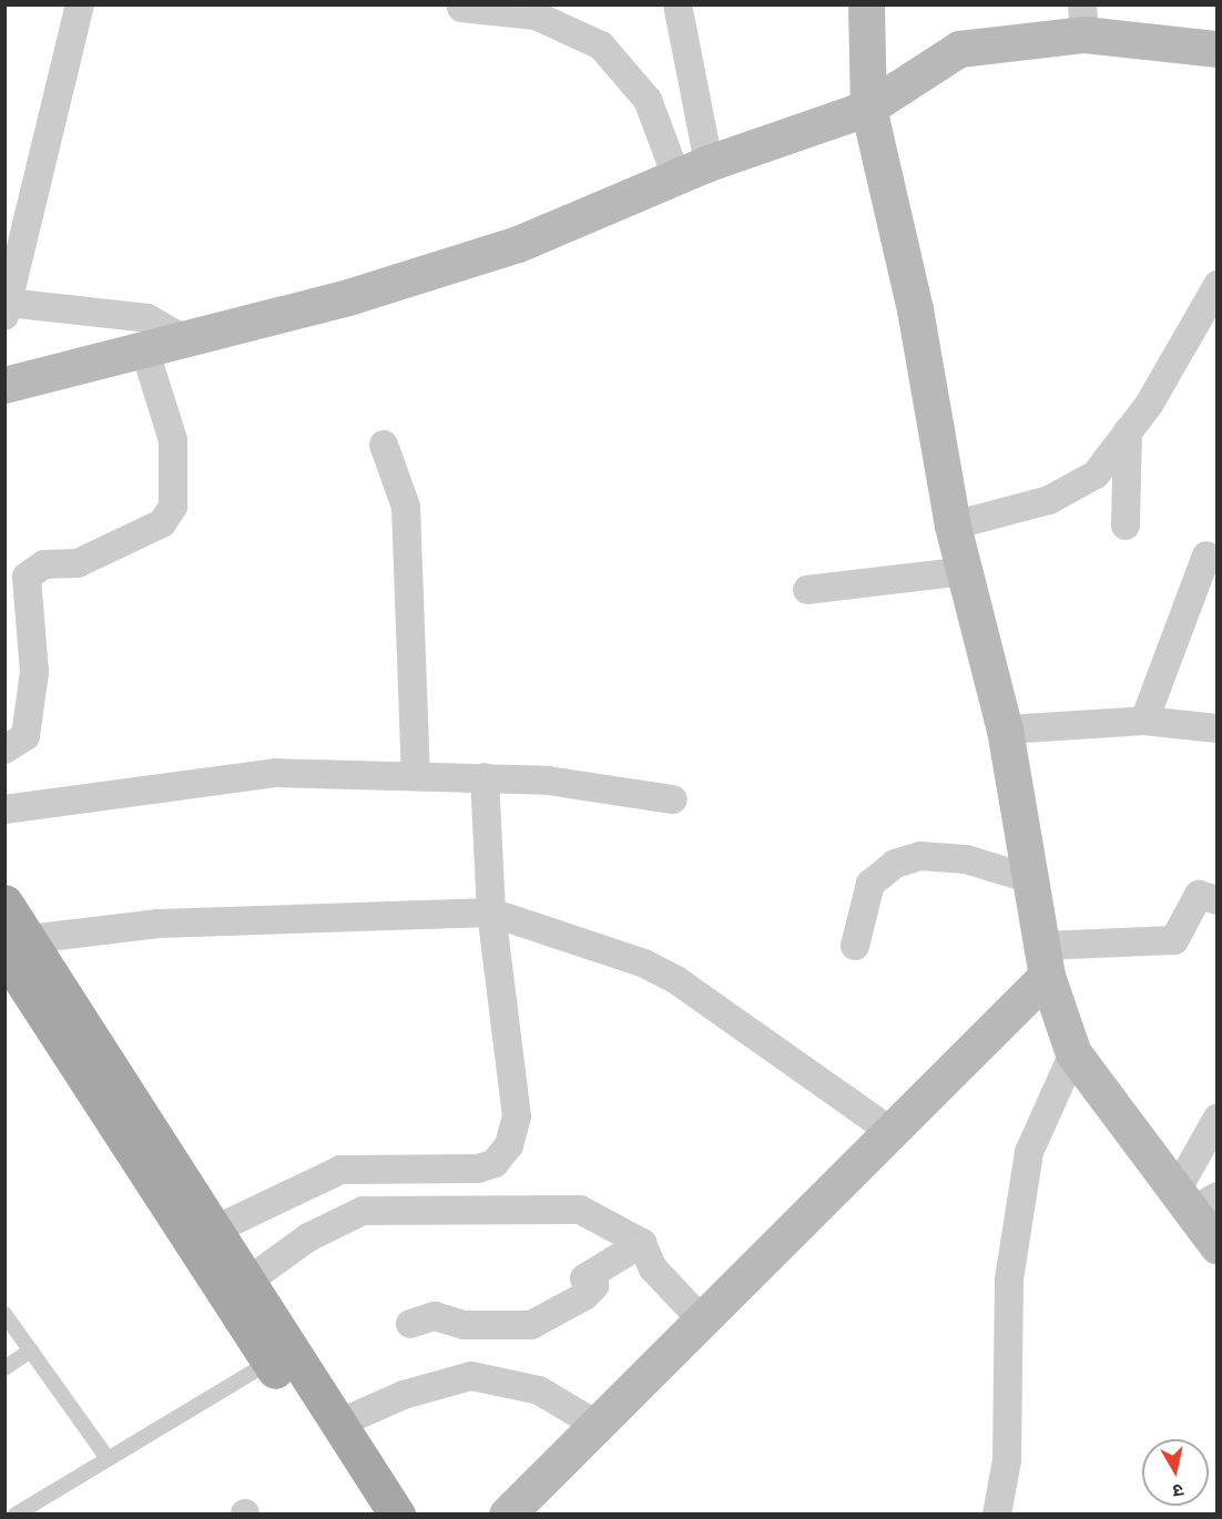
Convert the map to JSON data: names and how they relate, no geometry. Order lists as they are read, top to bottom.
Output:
{
  "north": "bottom"
}
